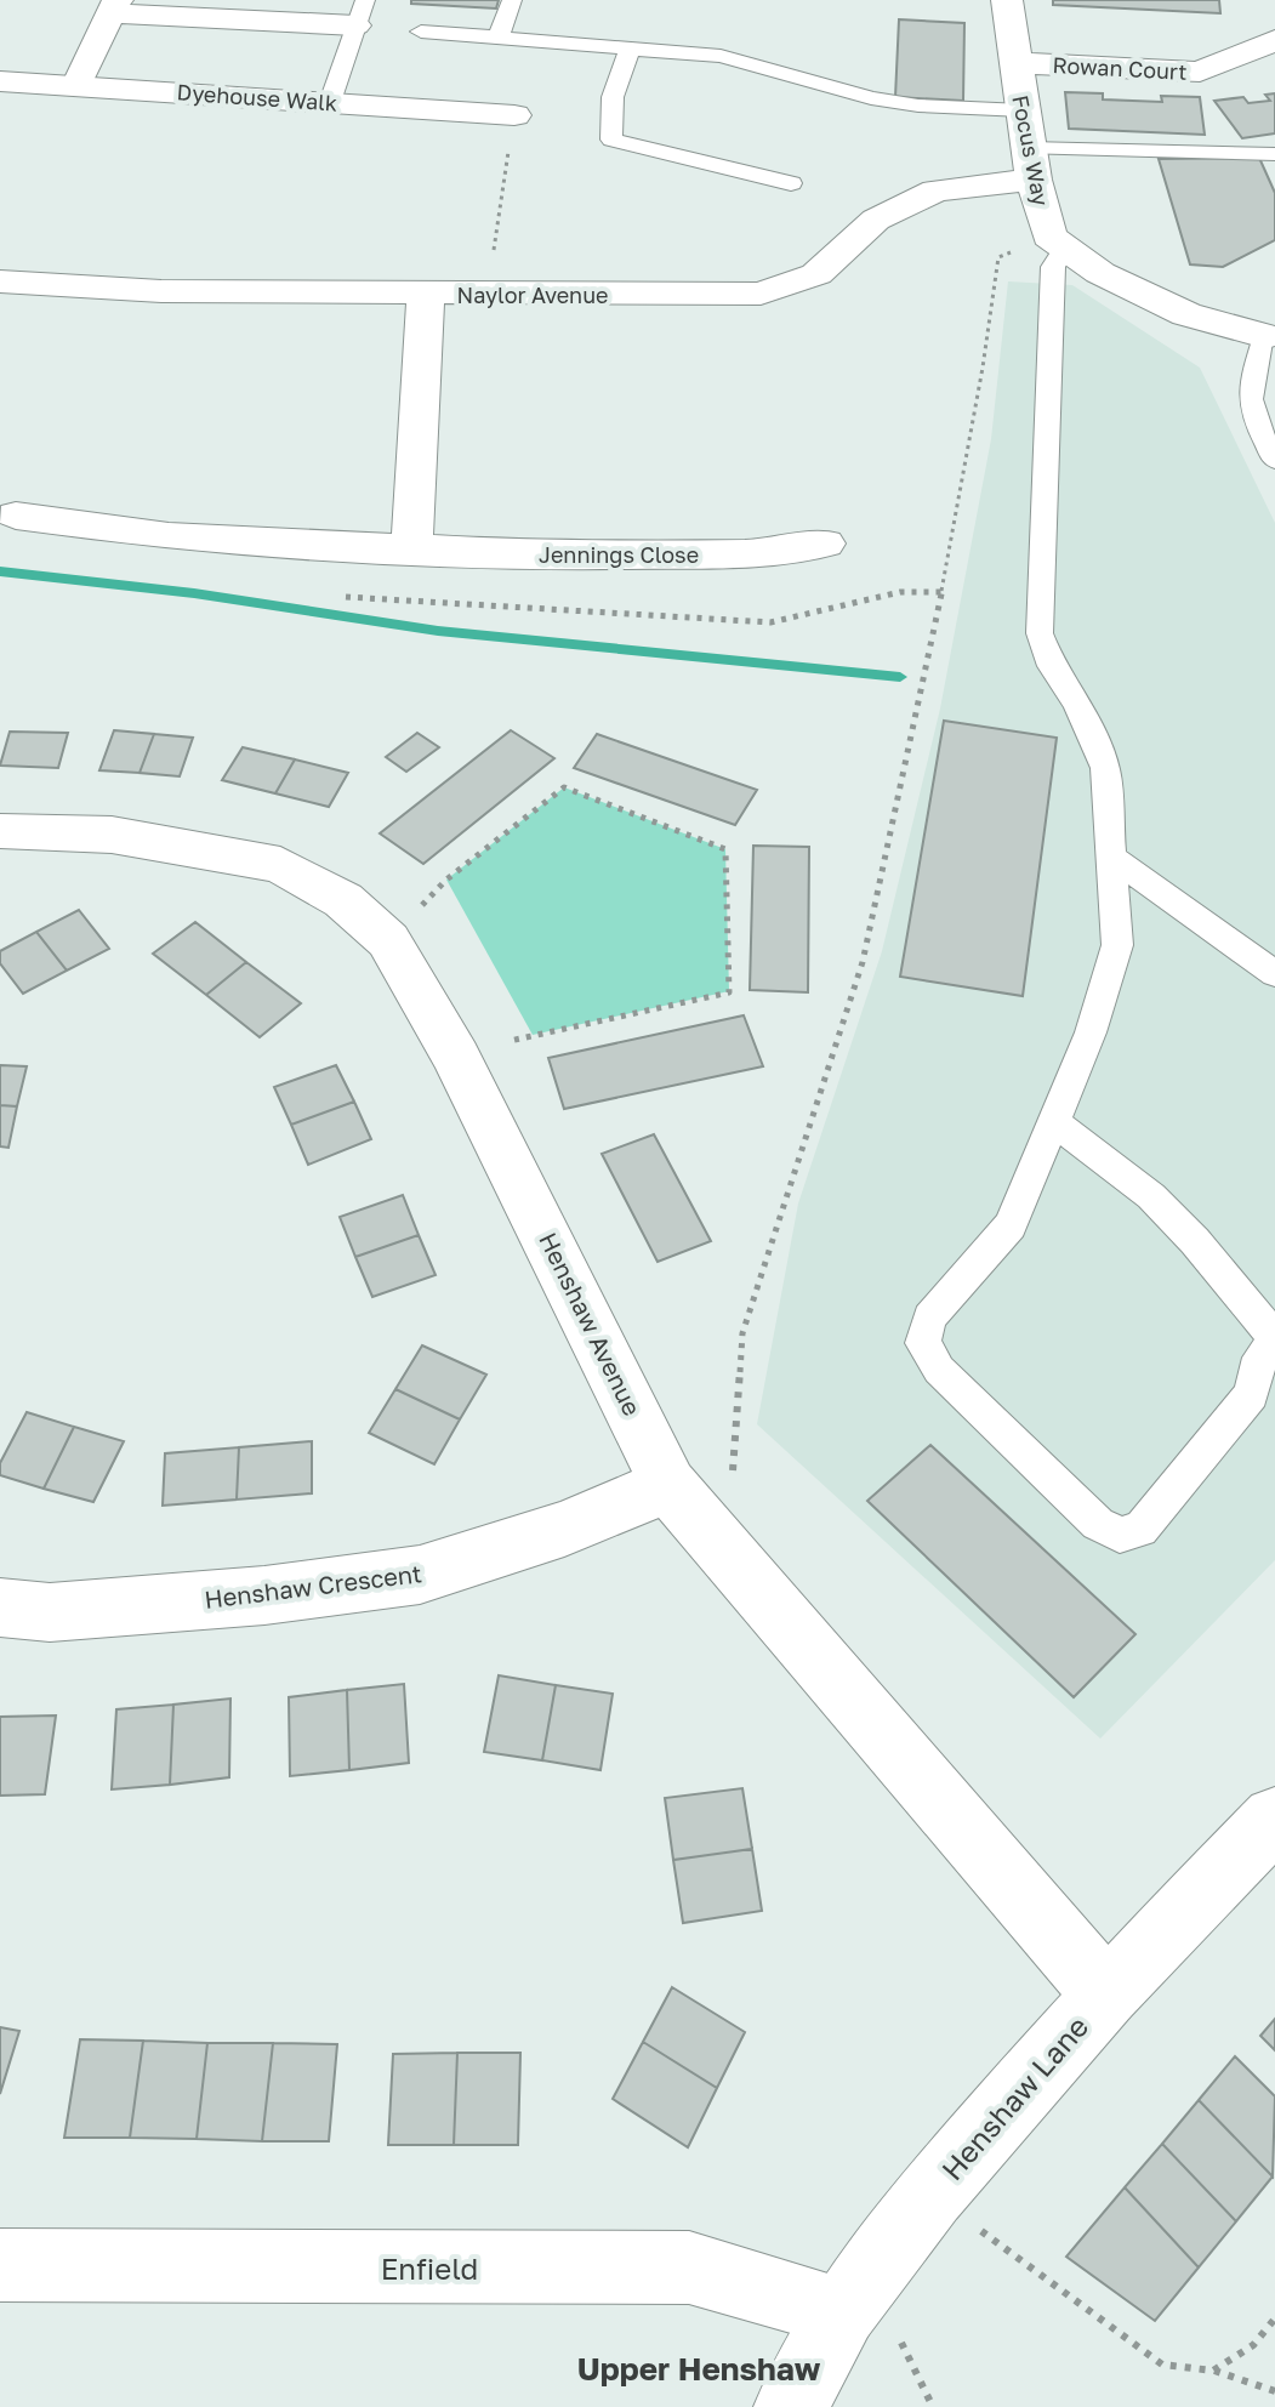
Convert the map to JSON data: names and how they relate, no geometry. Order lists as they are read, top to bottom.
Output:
{
  "streets": {
    "street": [
      "Rowan Court",
      "Dyehouse Walk",
      "Focus Way",
      "Naylor Avenue",
      "Jennings Close",
      "Henshaw Avenue",
      "Henshaw Crescent",
      "Henshaw Lane",
      "Enfield"
    ]
  },
  "crossings": [
    ["Rowan Court", "Focus Way"],
    ["Focus Way", "Naylor Avenue"],
    ["Henshaw Avenue", "Henshaw Crescent"],
    ["Henshaw Avenue", "Henshaw Lane"],
    ["Henshaw Lane", "Enfield"]
  ],
  "districts": ["Upper Henshaw"]
}
